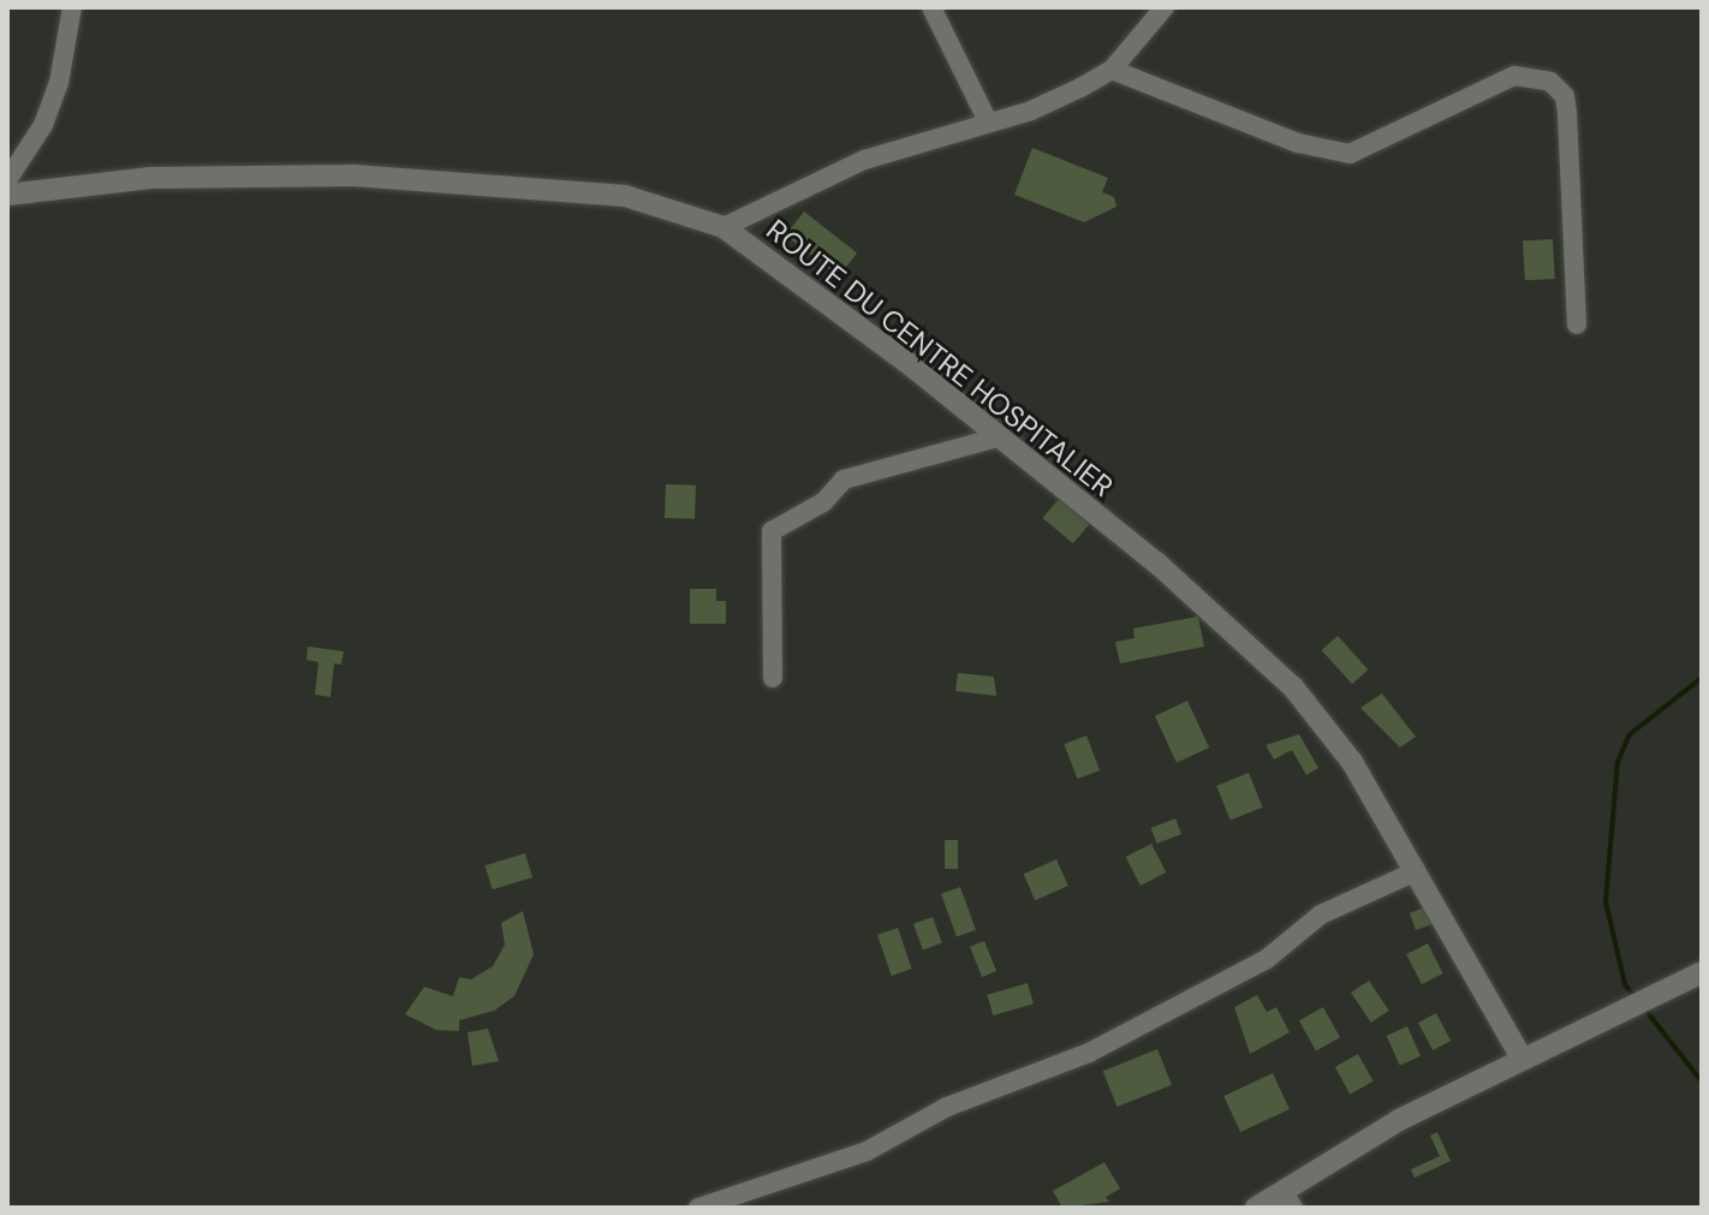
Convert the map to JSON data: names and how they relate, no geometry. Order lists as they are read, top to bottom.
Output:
{
  "streets": {
    "street": ["ROUTE DU CENTRE HOSPITALIER"]
  }
}
